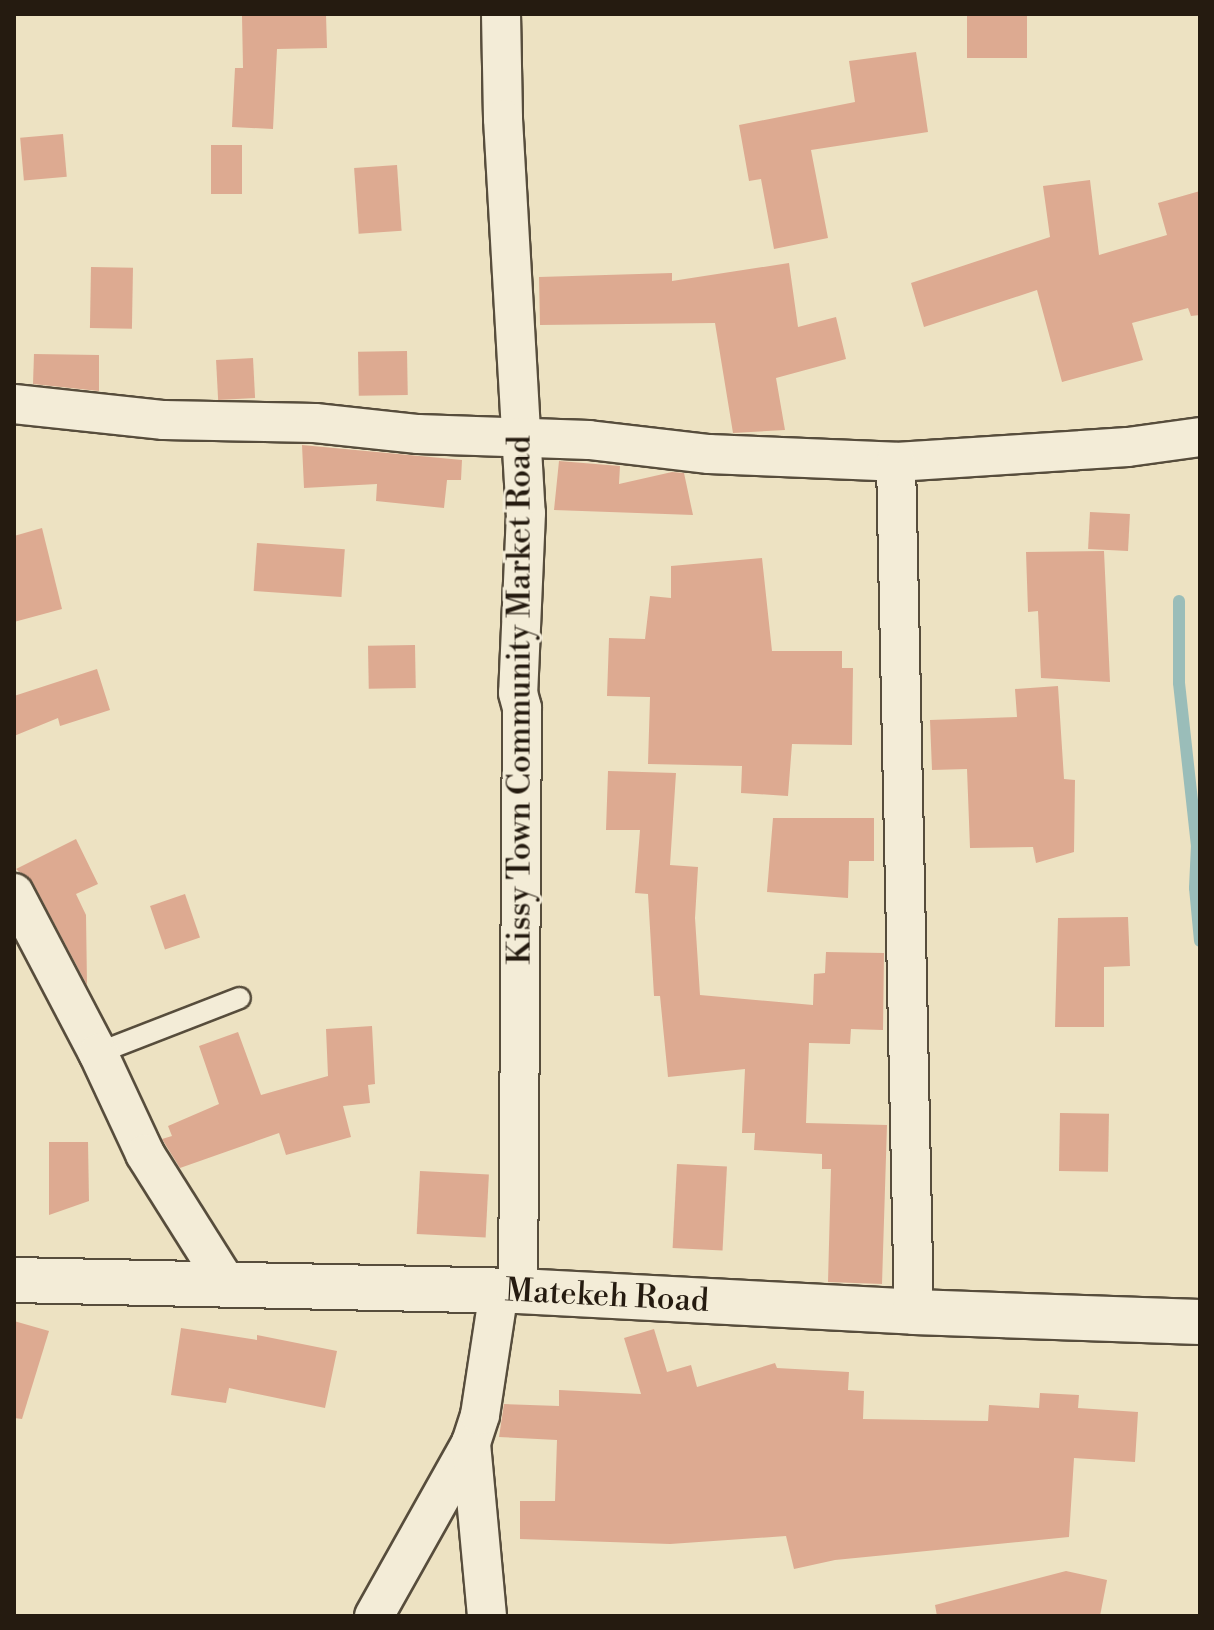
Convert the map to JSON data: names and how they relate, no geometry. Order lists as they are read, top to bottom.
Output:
{
  "streets": {
    "street": ["Kissy Town Community Market Road", "Matekeh Road"]
  },
  "crossings": [
    ["Kissy Town Community Market Road", "Matekeh Road"]
  ]
}
